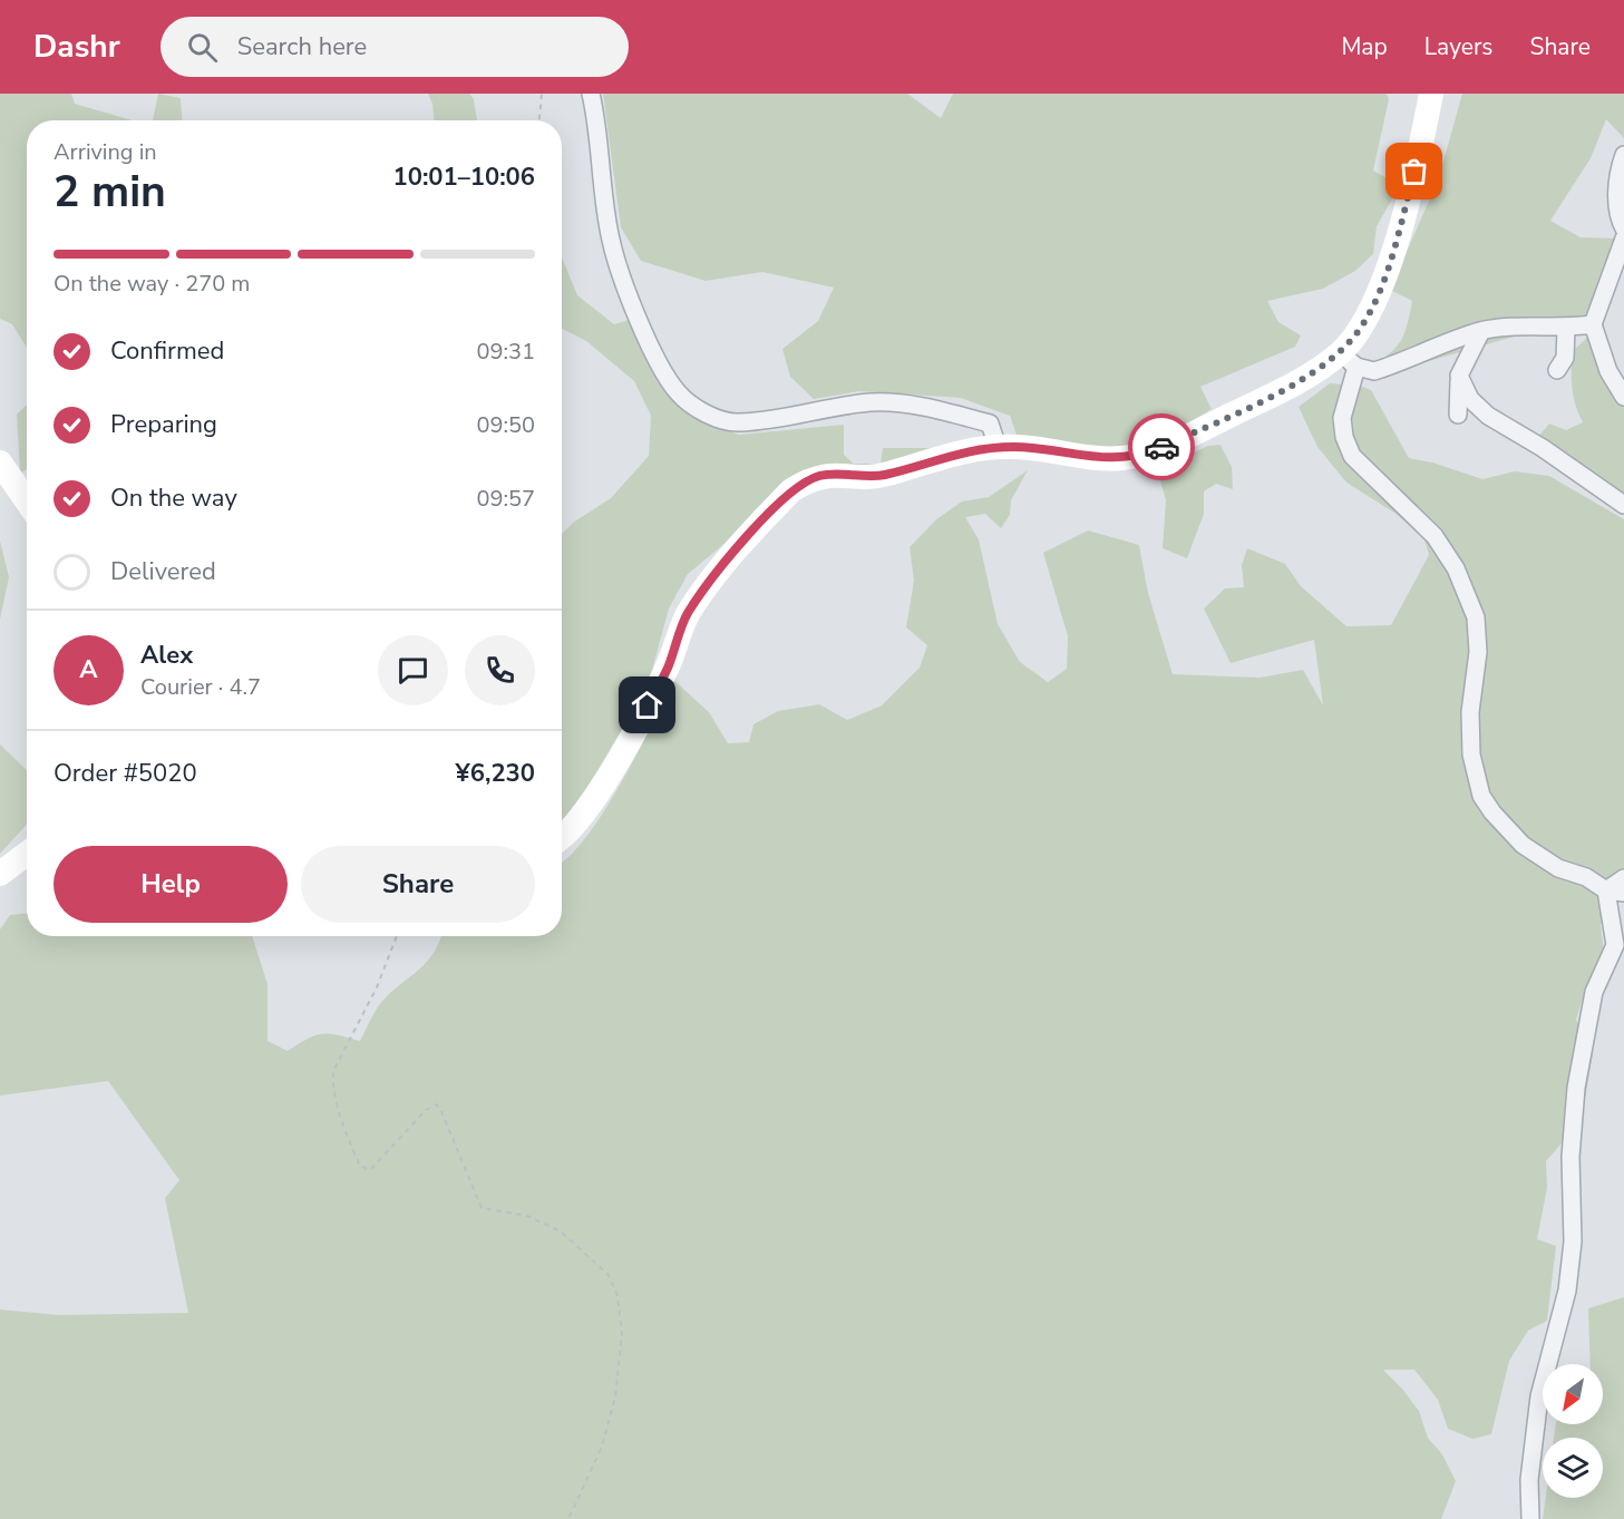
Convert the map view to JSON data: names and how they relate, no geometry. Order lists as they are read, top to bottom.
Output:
{
  "north": "bottom left",
  "page": {
    "header": "Dashr",
    "search": "Search here",
    "nav": ["Map", "Layers", "Share"],
    "heading": ["2 min", "Arriving in", "10:01–10:06"],
    "panel": [
      "Alex",
      "Courier · 4.7",
      "Order #5020",
      "¥6,230"
    ],
    "bar": "On the way · 270 m",
    "list": [
      ["Confirmed", "09:31"],
      ["Preparing", "09:50"],
      ["On the way", "09:57"],
      "Delivered"
    ],
    "round": "A",
    "buttons": ["Help", "Share"]
  }
}
